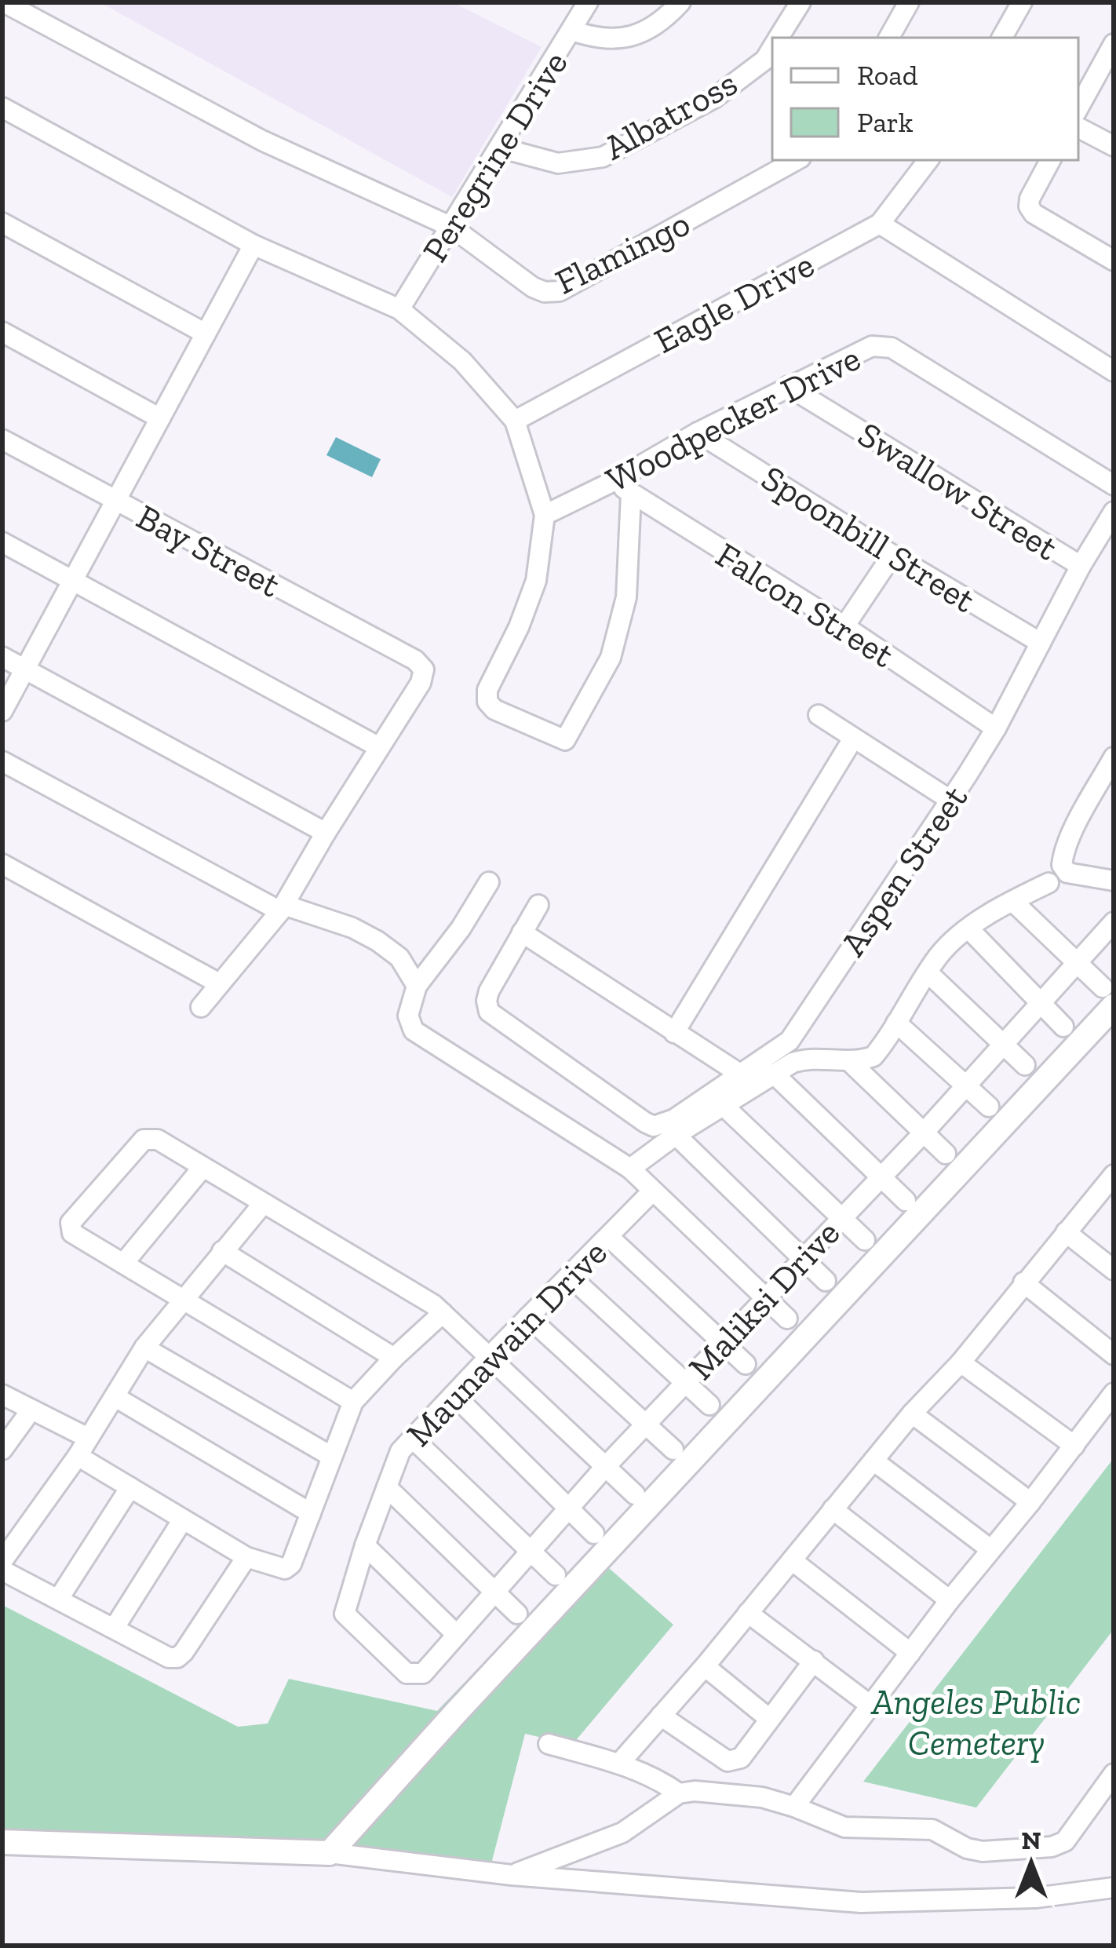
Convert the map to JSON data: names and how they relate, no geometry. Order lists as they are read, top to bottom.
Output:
{
  "streets": {
    "street": [
      "Albatross",
      "Peregrine Drive",
      "Flamingo",
      "Eagle Drive",
      "Woodpecker Drive",
      "Swallow Street",
      "Spoonbill Street",
      "Bay Street",
      "Falcon Street",
      "Aspen Street",
      "Maliksi Drive",
      "Maunawain Drive"
    ]
  },
  "crossings": [
    ["Albatross", "Peregrine Drive"],
    ["Peregrine Drive", "Flamingo"],
    ["Woodpecker Drive", "Swallow Street"],
    ["Woodpecker Drive", "Spoonbill Street"],
    ["Woodpecker Drive", "Falcon Street"],
    ["Spoonbill Street", "Aspen Street"],
    ["Falcon Street", "Aspen Street"],
    ["Maliksi Drive", "Maunawain Drive"]
  ],
  "parks": ["Angeles Public Cemetery"],
  "legend": ["Road", "Park"],
  "north": "top"
}
